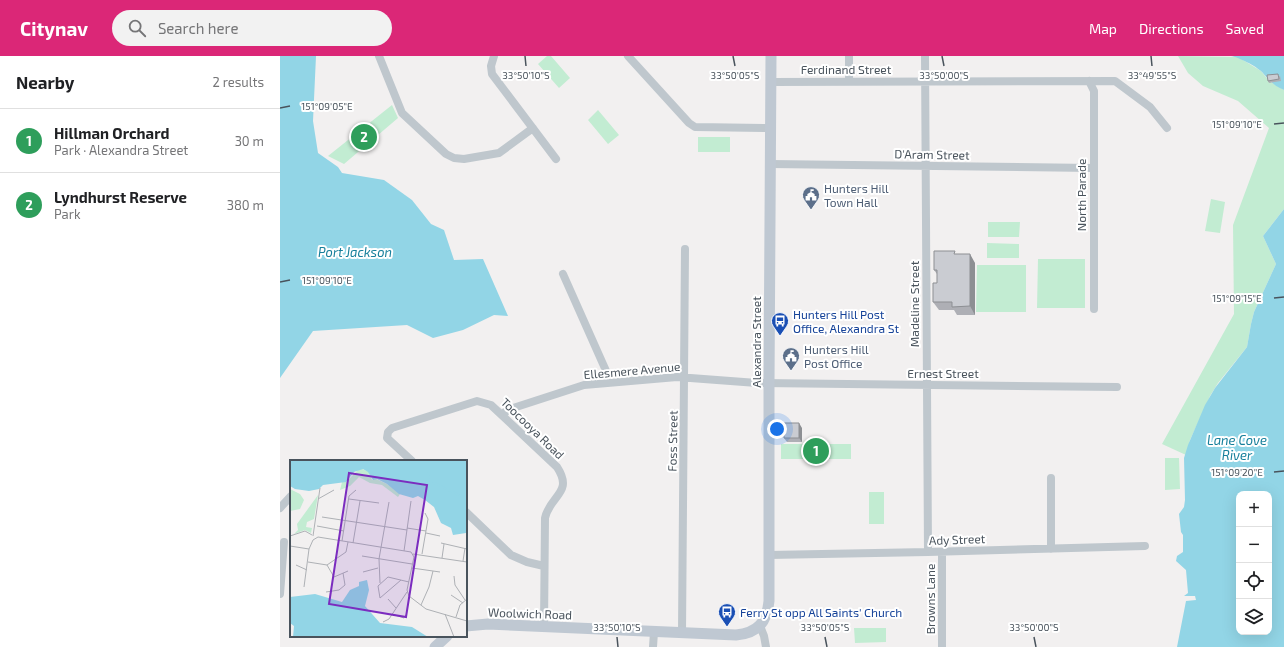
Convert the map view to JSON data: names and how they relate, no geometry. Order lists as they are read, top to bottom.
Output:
{
  "streets": {
    "street": [
      "Ferdinand Street",
      "D'Aram Street",
      "North Parade",
      "Madeline Street",
      "Alexandra Street",
      "Ellesmere Avenue",
      "Ernest Street",
      "Toocooya Road",
      "Foss Street",
      "Ady Street",
      "Browns Lane",
      "Woolwich Road"
    ]
  },
  "crossings": [
    ["Ferdinand Street", "North Parade"],
    ["Ferdinand Street", "Madeline Street"],
    ["Ferdinand Street", "Alexandra Street"],
    ["D'Aram Street", "North Parade"],
    ["D'Aram Street", "Madeline Street"],
    ["D'Aram Street", "Alexandra Street"],
    ["Madeline Street", "Ernest Street"],
    ["Madeline Street", "Ady Street"],
    ["Alexandra Street", "Ellesmere Avenue"],
    ["Alexandra Street", "Ernest Street"],
    ["Alexandra Street", "Ady Street"],
    ["Alexandra Street", "Woolwich Road"],
    ["Ellesmere Avenue", "Ernest Street"],
    ["Ellesmere Avenue", "Toocooya Road"],
    ["Ellesmere Avenue", "Foss Street"],
    ["Toocooya Road", "Woolwich Road"],
    ["Foss Street", "Woolwich Road"],
    ["Ady Street", "Browns Lane"]
  ],
  "water": ["Port Jackson", "Lane Cove River"],
  "places": {
    "public building": ["Hunters Hill Town Hall", "Hunters Hill Post Office"],
    "bus stop": ["Hunters Hill Post Office, Alexandra St", "Ferry St opp All Saints' Church"]
  },
  "page": {
    "header": "Citynav",
    "search": "Search here",
    "nav": ["Map", "Directions", "Saved"],
    "heading": ["Nearby", "2 results"],
    "list": [
      {
        "mark": "1",
        "name": "Hillman Orchard",
        "note": "Park · Alexandra Street",
        "value": "30 m"
      },
      {
        "mark": "2",
        "name": "Lyndhurst Reserve",
        "note": "Park",
        "value": "380 m"
      }
    ],
    "pins": ["2", "1"],
    "map_buttons": ["+", "−"]
  },
  "coordinates": [
    "33°50'10\"S",
    "33°50'05\"S",
    "33°50'00\"S",
    "33°49'55\"S",
    "151°09'05\"E",
    "151°09'10\"E",
    "151°09'15\"E",
    "151°09'20\"E"
  ]
}
